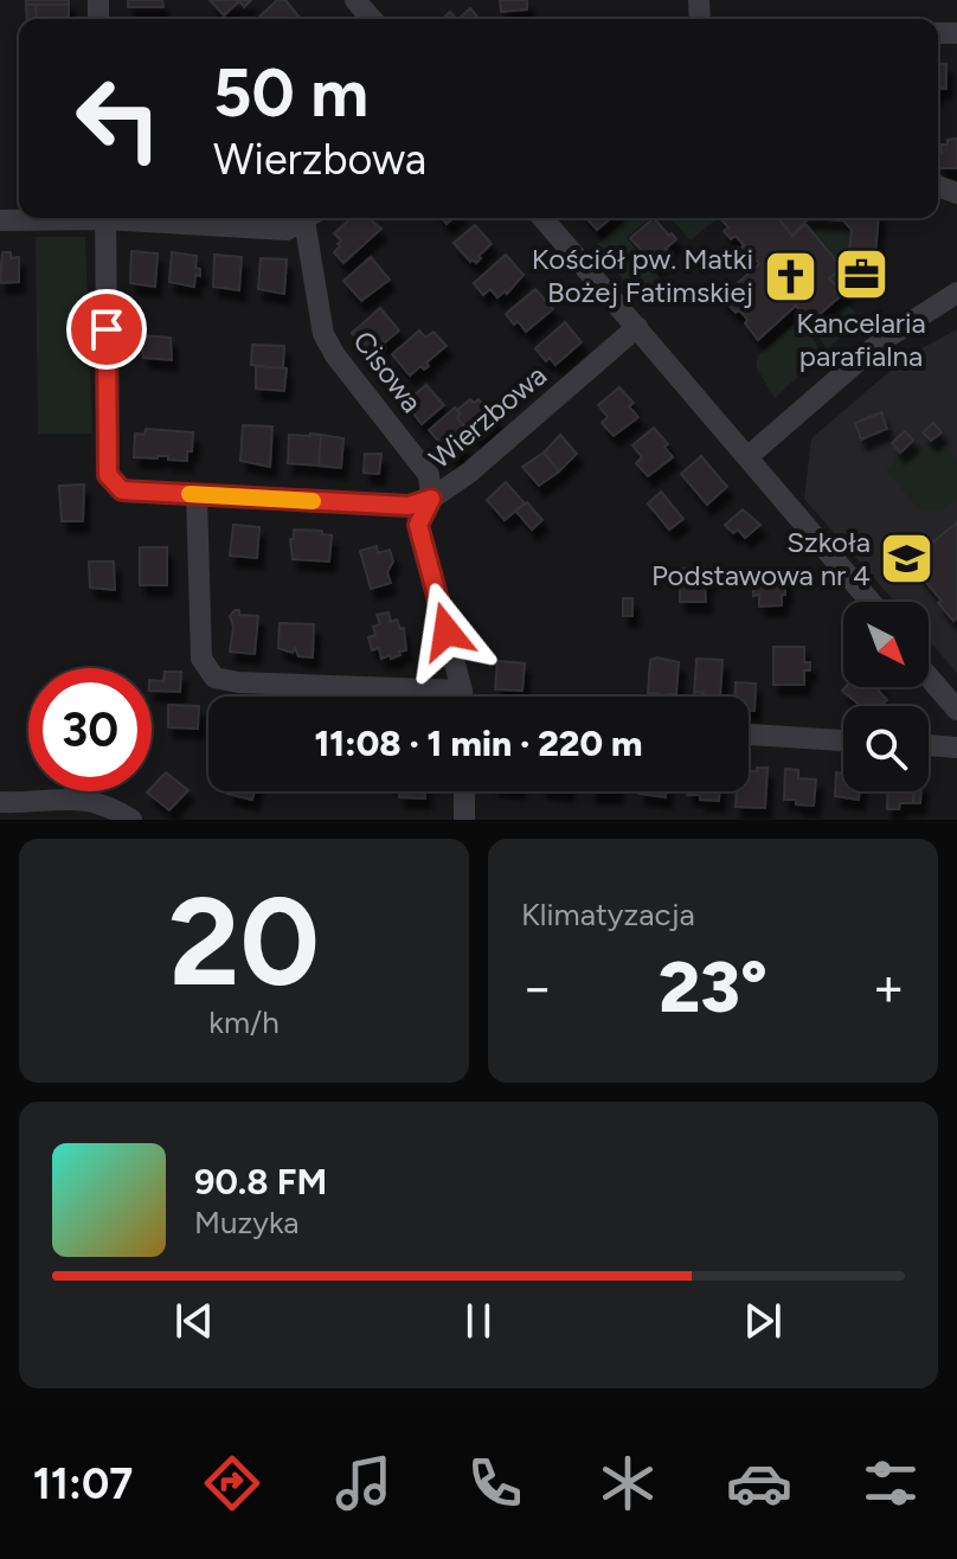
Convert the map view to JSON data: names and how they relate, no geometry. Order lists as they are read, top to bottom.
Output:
{
  "streets": {
    "street": ["Cisowa", "Wierzbowa"]
  },
  "crossings": [
    ["Cisowa", "Wierzbowa"]
  ],
  "places": {
    "office": ["Kancelaria parafialna"],
    "church": ["Kościół pw. Matki Bożej Fatimskiej"],
    "school or university": ["Szkoła Podstawowa nr 4"]
  },
  "north": "bottom right",
  "page": {
    "turn": ["50 m", "Wierzbowa"],
    "limit": "30",
    "trip": "11:08 · 1 min · 220 m",
    "tile": [
      ["20", "km/h"],
      "Klimatyzacja"
    ],
    "heat": ["−", "23°", "+"],
    "song": ["90.8 FM", "Muzyka"],
    "tabs": "11:07"
  }
}
